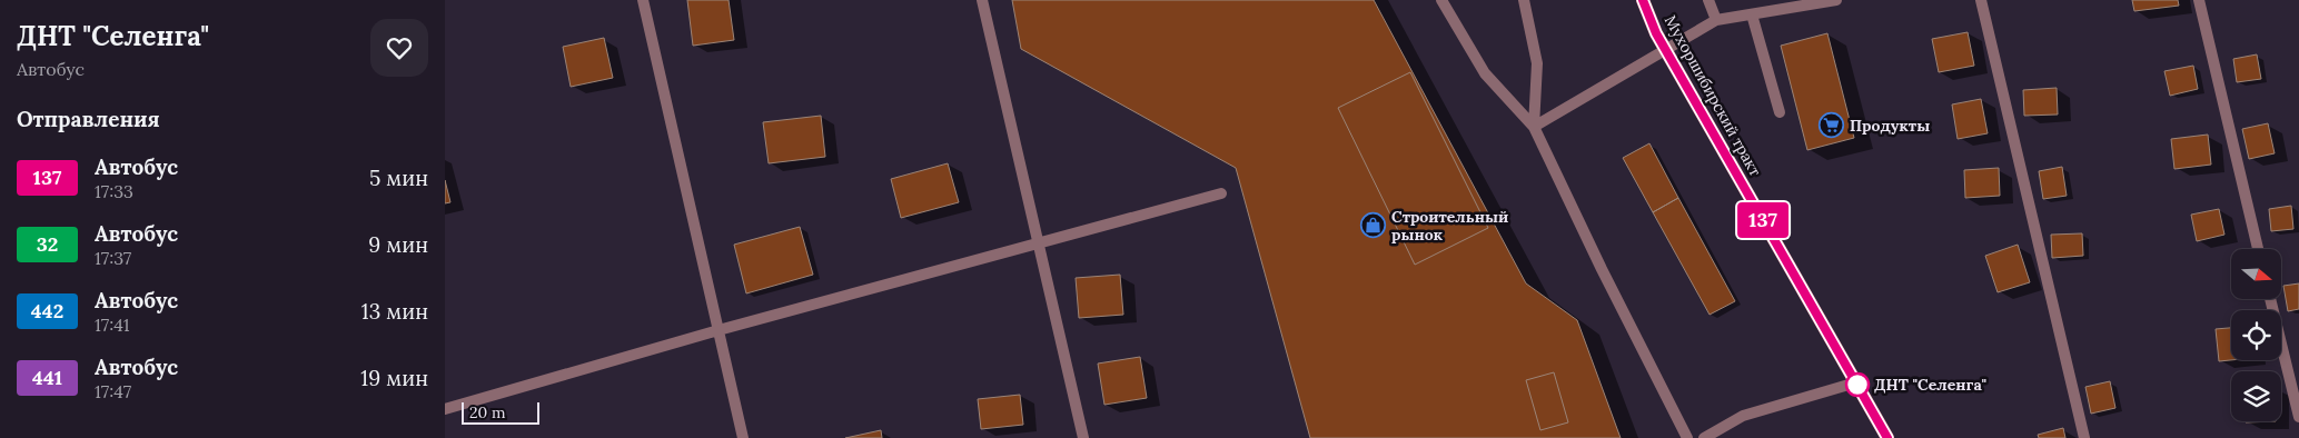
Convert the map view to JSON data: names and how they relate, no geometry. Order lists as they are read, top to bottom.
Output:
{
  "streets": {
    "main road": ["Мухоршибирский тракт"]
  },
  "places": {
    "supermarket": ["Продукты"],
    "shop": ["Строительный рынок"],
    "other": ["ДНТ \"Селенга\""]
  },
  "lines": ["bus line 137"],
  "scale_bar": "20 m",
  "north": "right",
  "page": {
    "heading": [
      ["ДНТ \"Селенга\"", "Автобус"],
      "Отправления"
    ],
    "on_map": "137",
    "list": [
      {
        "mark": "137",
        "name": "Автобус",
        "note": "17:33",
        "value": "5 мин"
      },
      {
        "mark": "32",
        "name": "Автобус",
        "note": "17:37",
        "value": "9 мин"
      },
      {
        "mark": "442",
        "name": "Автобус",
        "note": "17:41",
        "value": "13 мин"
      },
      {
        "mark": "441",
        "name": "Автобус",
        "note": "17:47",
        "value": "19 мин"
      }
    ],
    "scale": "20 m"
  }
}
